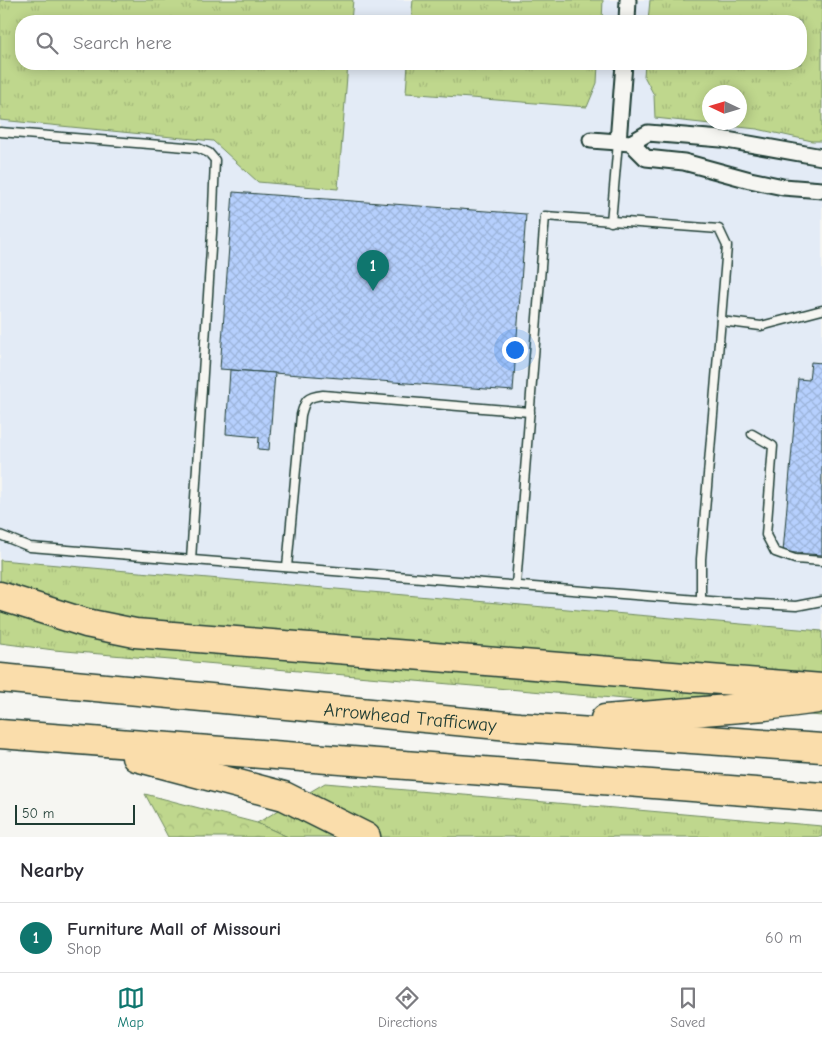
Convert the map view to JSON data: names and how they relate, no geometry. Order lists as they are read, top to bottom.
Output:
{
  "streets": {
    "highway": ["Arrowhead Trafficway"]
  },
  "scale_bar": "50 m",
  "north": "left",
  "page": {
    "search": "Search here",
    "pins": "1",
    "scale": "50 m",
    "heading": "Nearby",
    "list": [
      {
        "mark": "1",
        "name": "Furniture Mall of Missouri",
        "note": "Shop",
        "value": "60 m"
      }
    ],
    "nav": ["Map", "Directions", "Saved"]
  }
}
